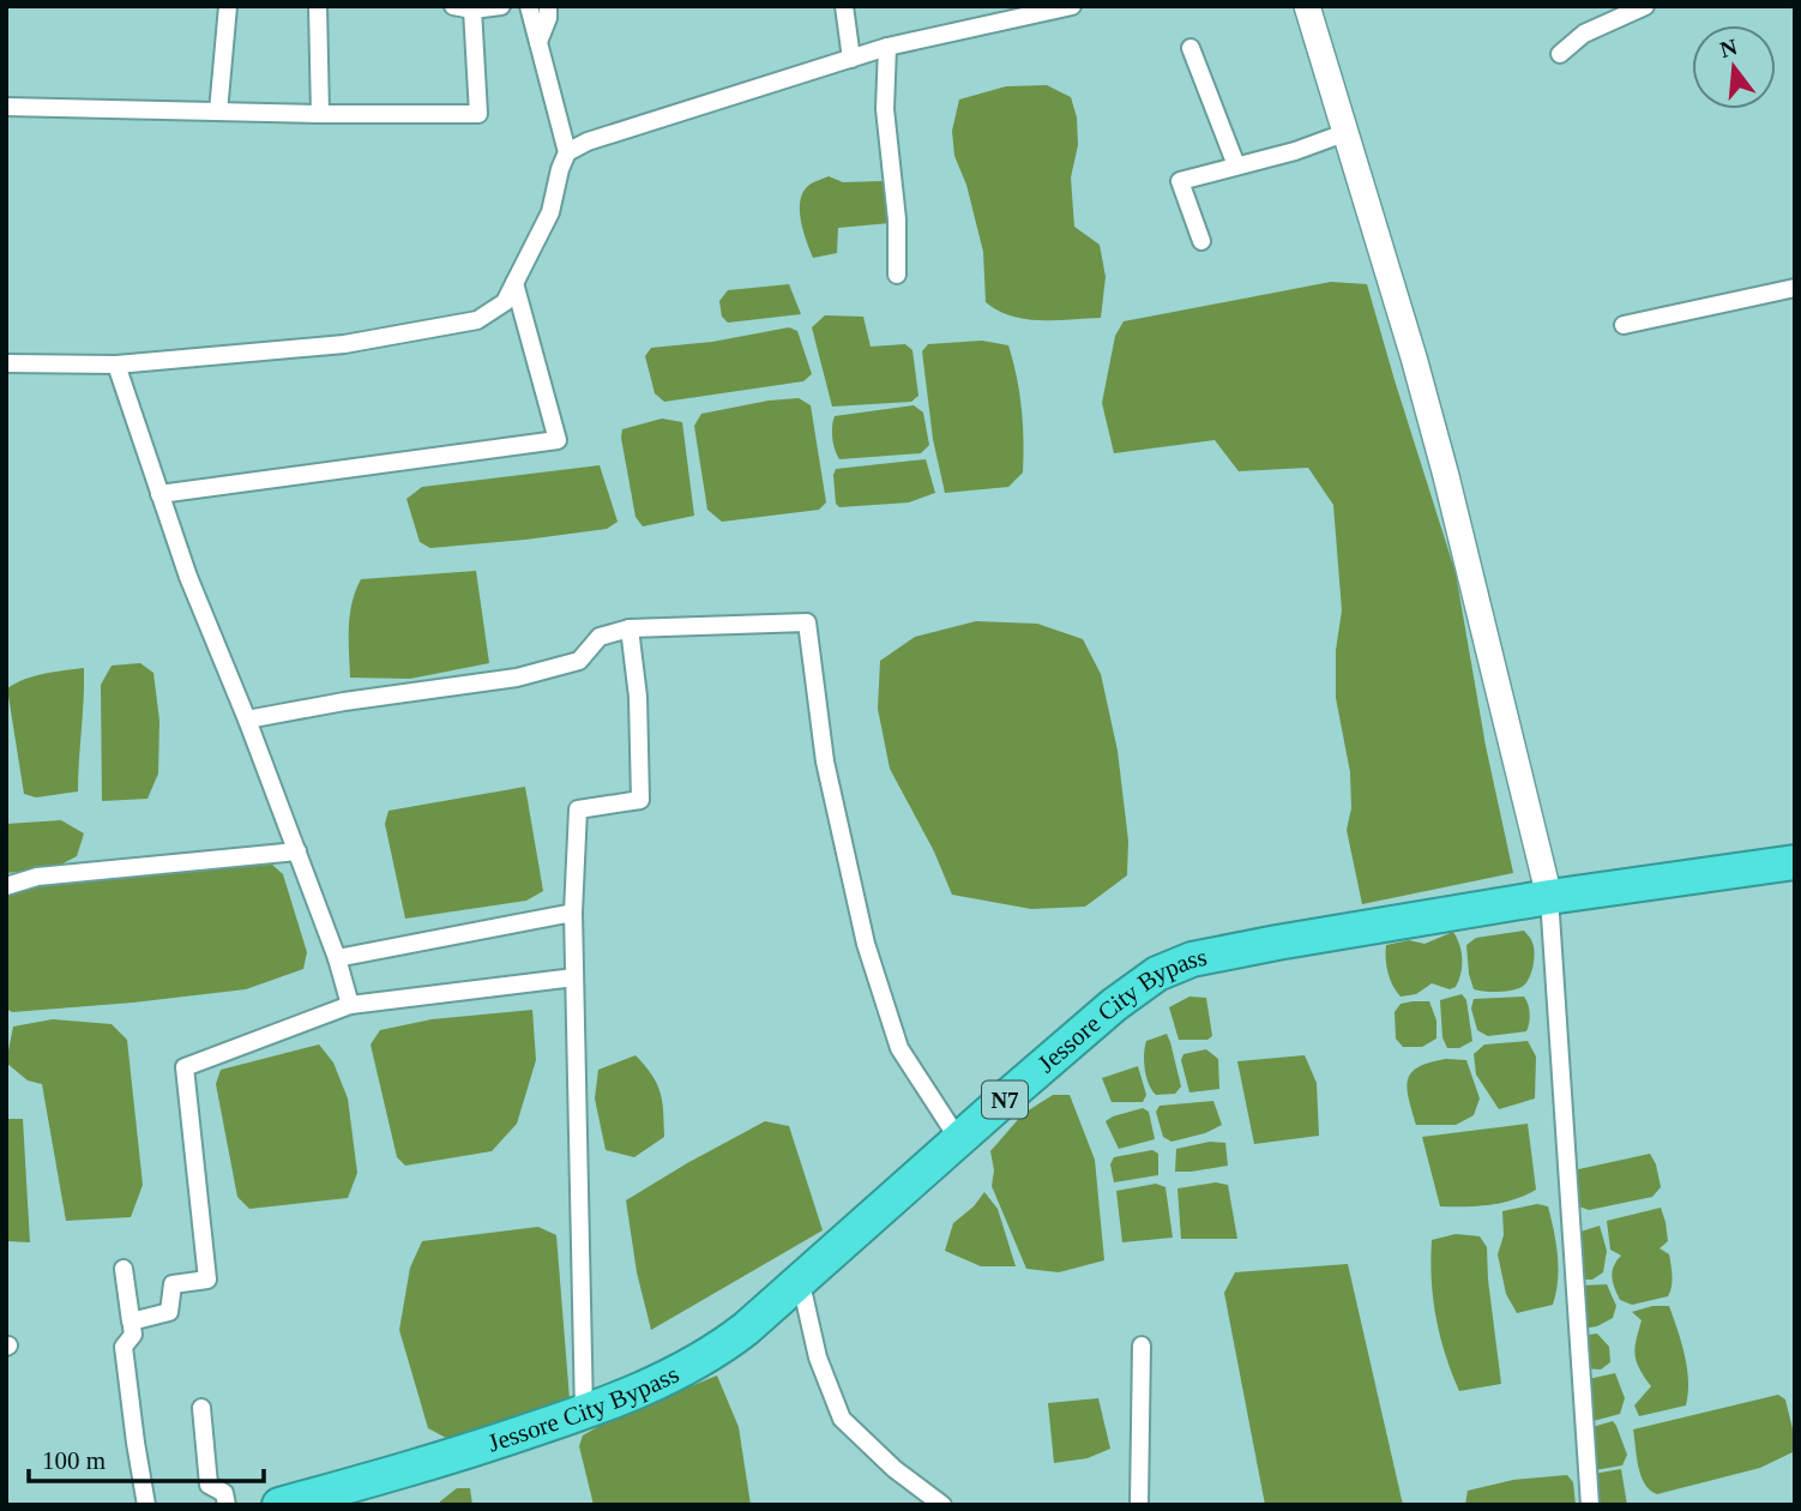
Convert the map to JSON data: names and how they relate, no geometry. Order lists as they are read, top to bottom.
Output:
{
  "streets": {
    "highway": ["Jessore City Bypass", "N7"]
  },
  "scale_bar": "100 m",
  "north": "top"
}
